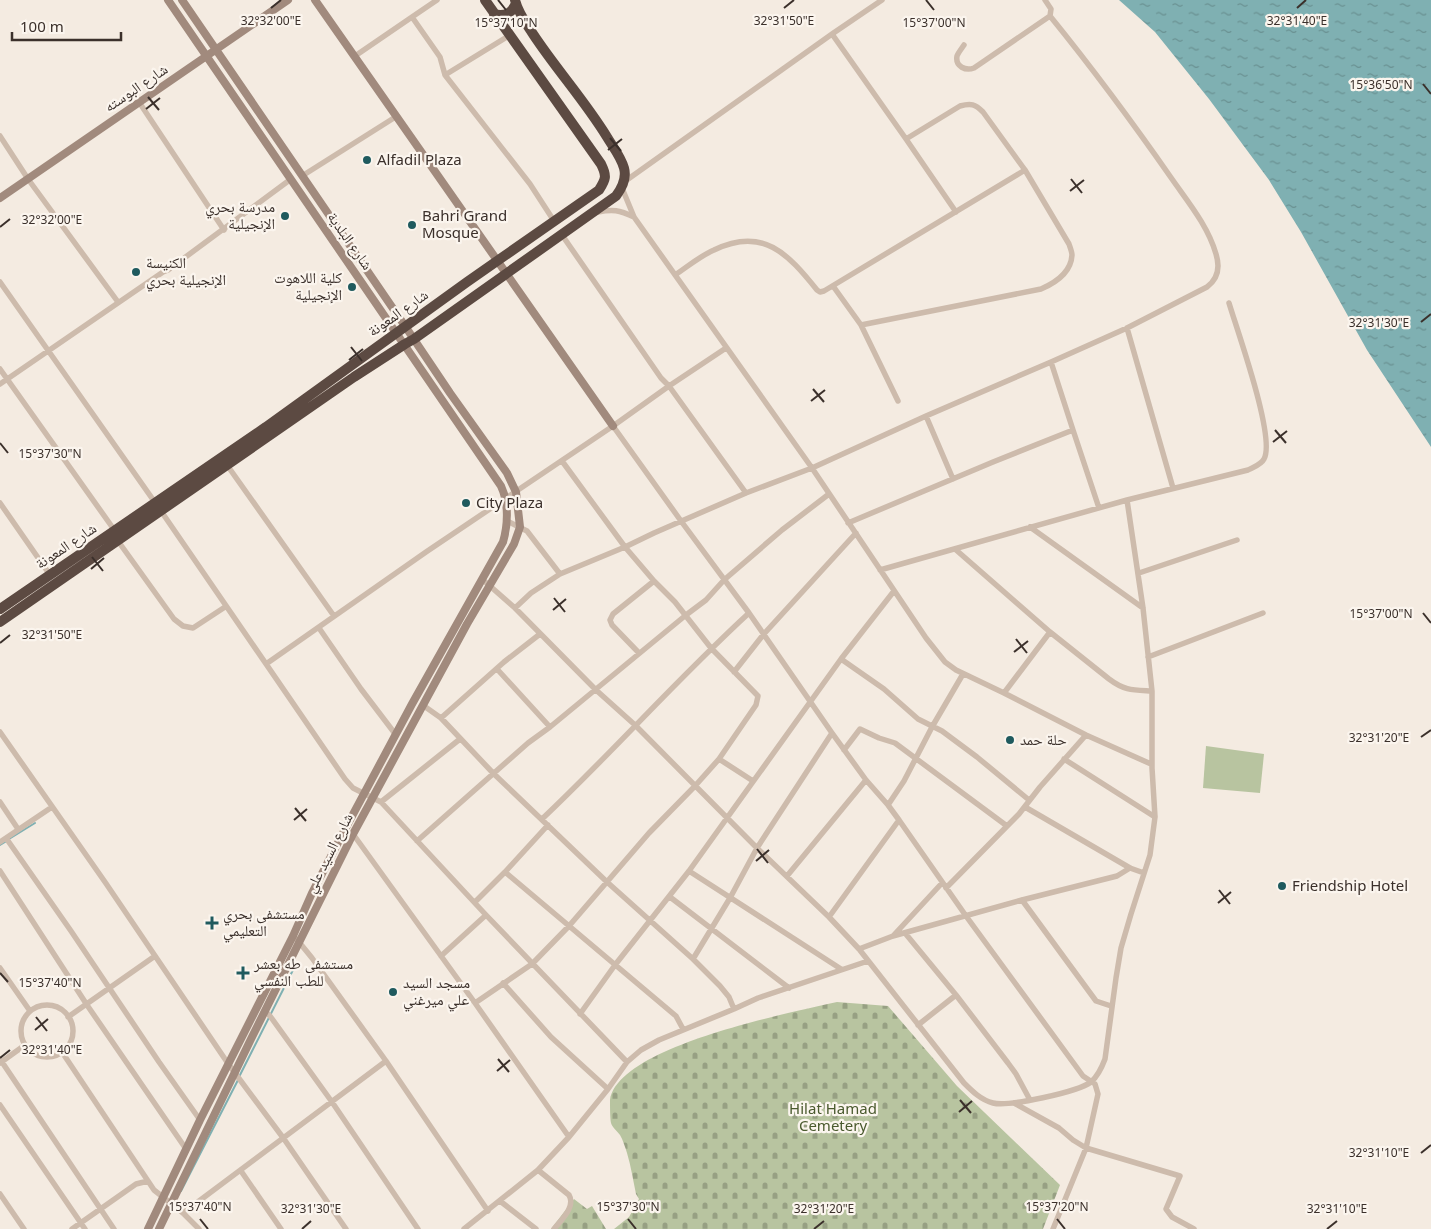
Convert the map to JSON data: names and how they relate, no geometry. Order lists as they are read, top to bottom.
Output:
{
  "streets": {
    "highway": ["شارع المعونة"],
    "main road": ["شارع البوسته", "شارع البلدية", "شارع السيد علي"]
  },
  "crossings": [
    ["شارع البوسته", "شارع البلدية"],
    ["شارع البلدية", "شارع المعونة"],
    ["شارع البلدية", "شارع السيد علي"]
  ],
  "parks": ["Hilat Hamad Cemetery"],
  "places": {
    "other": [
      "Alfadil Plaza",
      "مدرسة بحري الإنجيلية",
      "Bahri Grand Mosque",
      "الكنيسة الإنجيلية بحري",
      "كلية اللاهوت الإنجيلية",
      "City Plaza",
      "حلة حمد",
      "Friendship Hotel",
      "مسجد السيد علي ميرغني"
    ],
    "health": ["مستشفى بحري التعليمي", "مستشفى طه بعشر للطب النفسي"]
  },
  "scale_bar": "100 m",
  "coordinates": [
    "32°32'00\"E",
    "32°31'50\"E",
    "32°31'40\"E",
    "15°37'10\"N",
    "15°37'00\"N",
    "15°36'50\"N",
    "32°31'30\"E",
    "15°37'30\"N",
    "32°31'20\"E",
    "15°37'40\"N",
    "32°31'10\"E",
    "15°37'20\"N"
  ]
}
